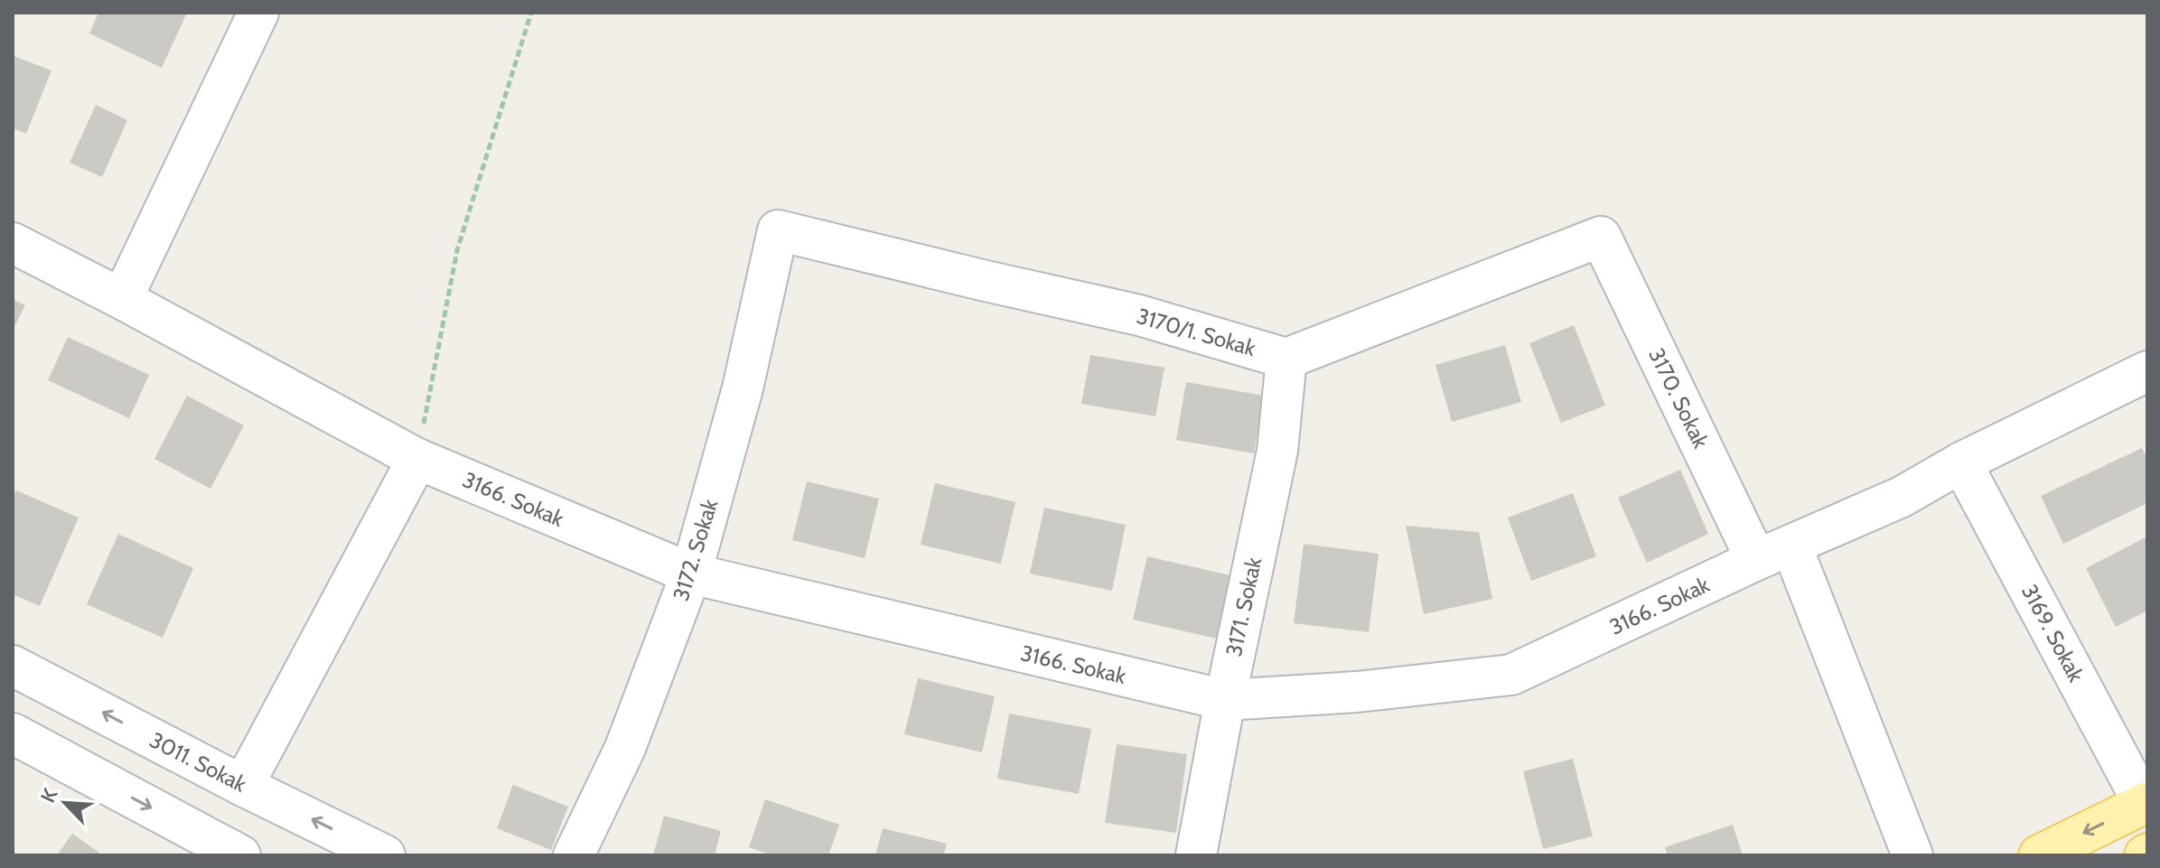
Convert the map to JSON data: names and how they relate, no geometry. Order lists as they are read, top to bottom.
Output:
{
  "streets": {
    "street": [
      "3170/1. Sokak",
      "3170. Sokak",
      "3166. Sokak",
      "3172. Sokak",
      "3171. Sokak",
      "3169. Sokak",
      "3011. Sokak"
    ]
  },
  "crossings": [
    ["3170/1. Sokak", "3170. Sokak"],
    ["3170/1. Sokak", "3172. Sokak"],
    ["3170/1. Sokak", "3171. Sokak"],
    ["3170. Sokak", "3166. Sokak"],
    ["3170. Sokak", "3171. Sokak"],
    ["3166. Sokak", "3172. Sokak"],
    ["3166. Sokak", "3171. Sokak"],
    ["3166. Sokak", "3169. Sokak"]
  ],
  "north": "top left"
}
